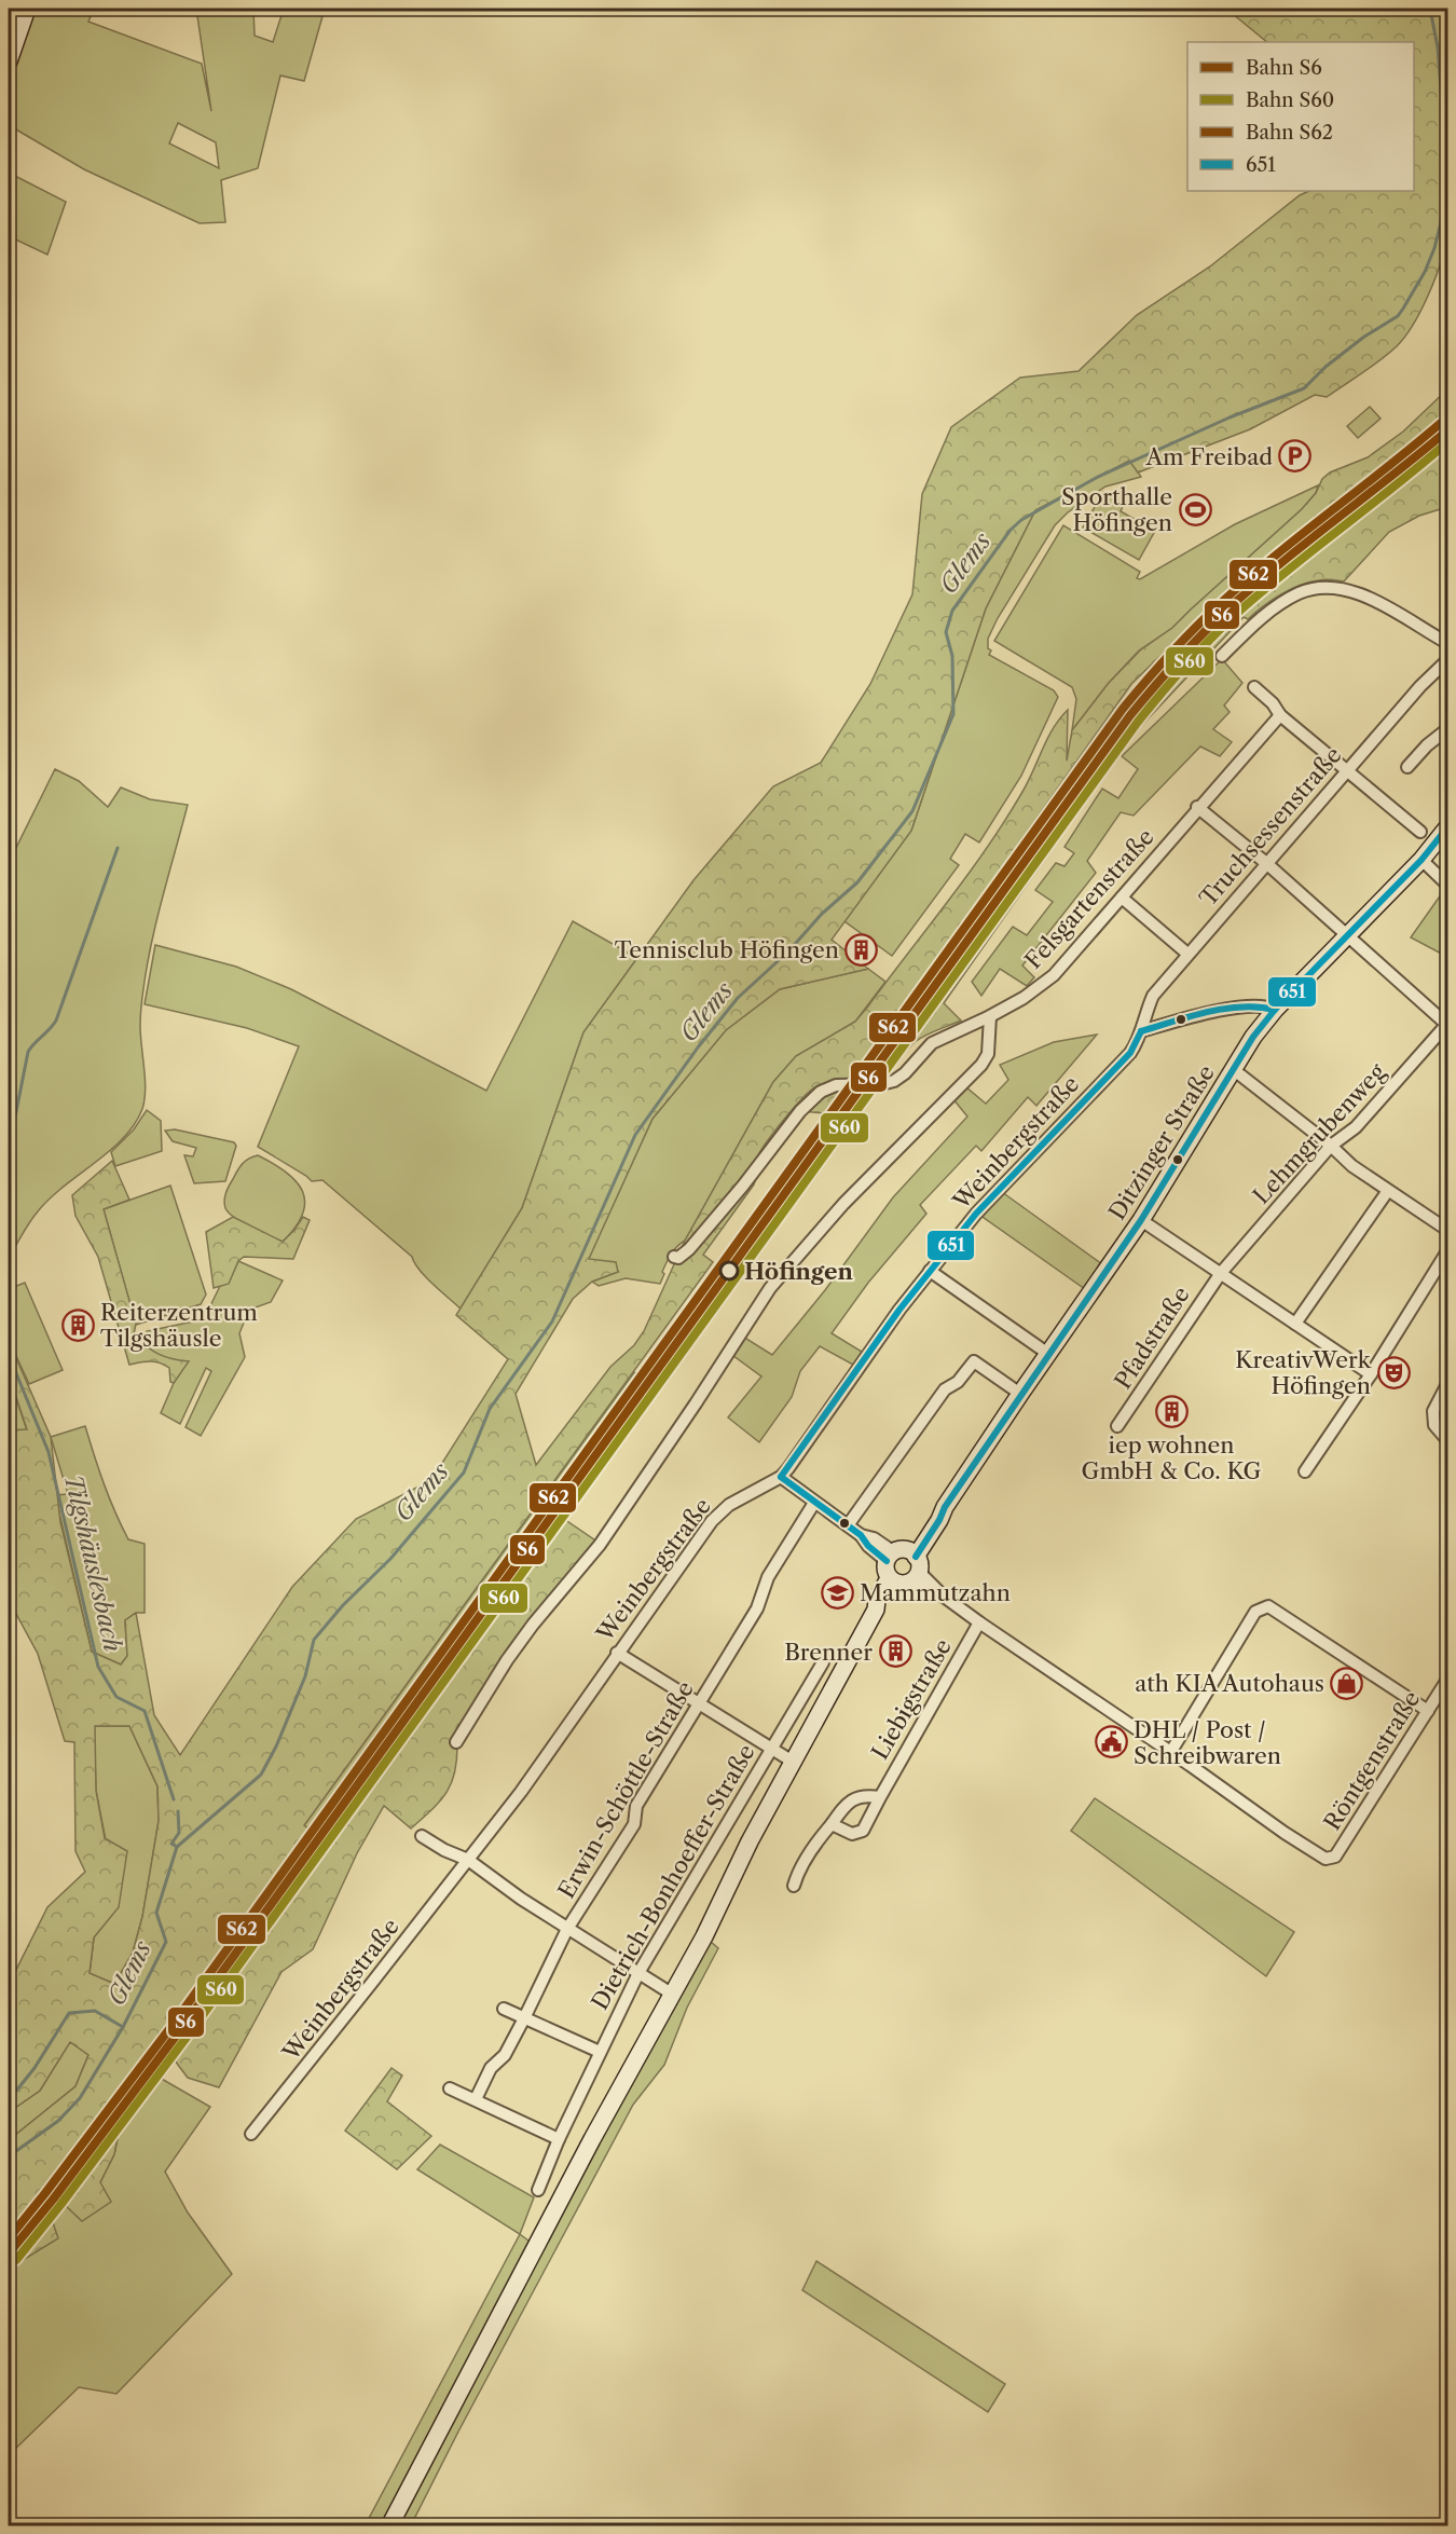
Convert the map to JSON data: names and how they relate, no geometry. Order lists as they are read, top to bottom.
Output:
{
  "streets": {
    "street": [
      "Truchsessenstraße",
      "Felsgartenstraße",
      "Lehmgrubenweg",
      "Weinbergstraße",
      "Ditzinger Straße",
      "Pfadstraße",
      "Liebigstraße",
      "Röntgenstraße",
      "Erwin-Schöttle-Straße",
      "Dietrich-Bonhoeffer-Straße"
    ]
  },
  "crossings": [
    ["Truchsessenstraße", "Weinbergstraße"],
    ["Lehmgrubenweg", "Pfadstraße"],
    ["Weinbergstraße", "Röntgenstraße"],
    ["Ditzinger Straße", "Röntgenstraße"],
    ["Liebigstraße", "Röntgenstraße"],
    ["Röntgenstraße", "Erwin-Schöttle-Straße"]
  ],
  "water": ["Glems", "Tilgshäuslesbach"],
  "places": {
    "parking": ["Am Freibad"],
    "sports": ["Sporthalle Höfingen"],
    "building": [
      "Tennisclub Höfingen",
      "Reiterzentrum Tilgshäusle",
      "iep wohnen GmbH & Co. KG",
      "Brenner"
    ],
    "other": ["Höfingen"],
    "theatre": ["KreativWerk Höfingen"],
    "school or university": ["Mammutzahn"],
    "shop": ["ath KIA Autohaus"],
    "public building": ["DHL / Post / Schreibwaren"]
  },
  "lines": [
    "rail line S62",
    "rail line S6",
    "rail line S60",
    "transit line 651"
  ],
  "legend": [
    "Bahn S6",
    "Bahn S60",
    "Bahn S62",
    "651"
  ]
}
